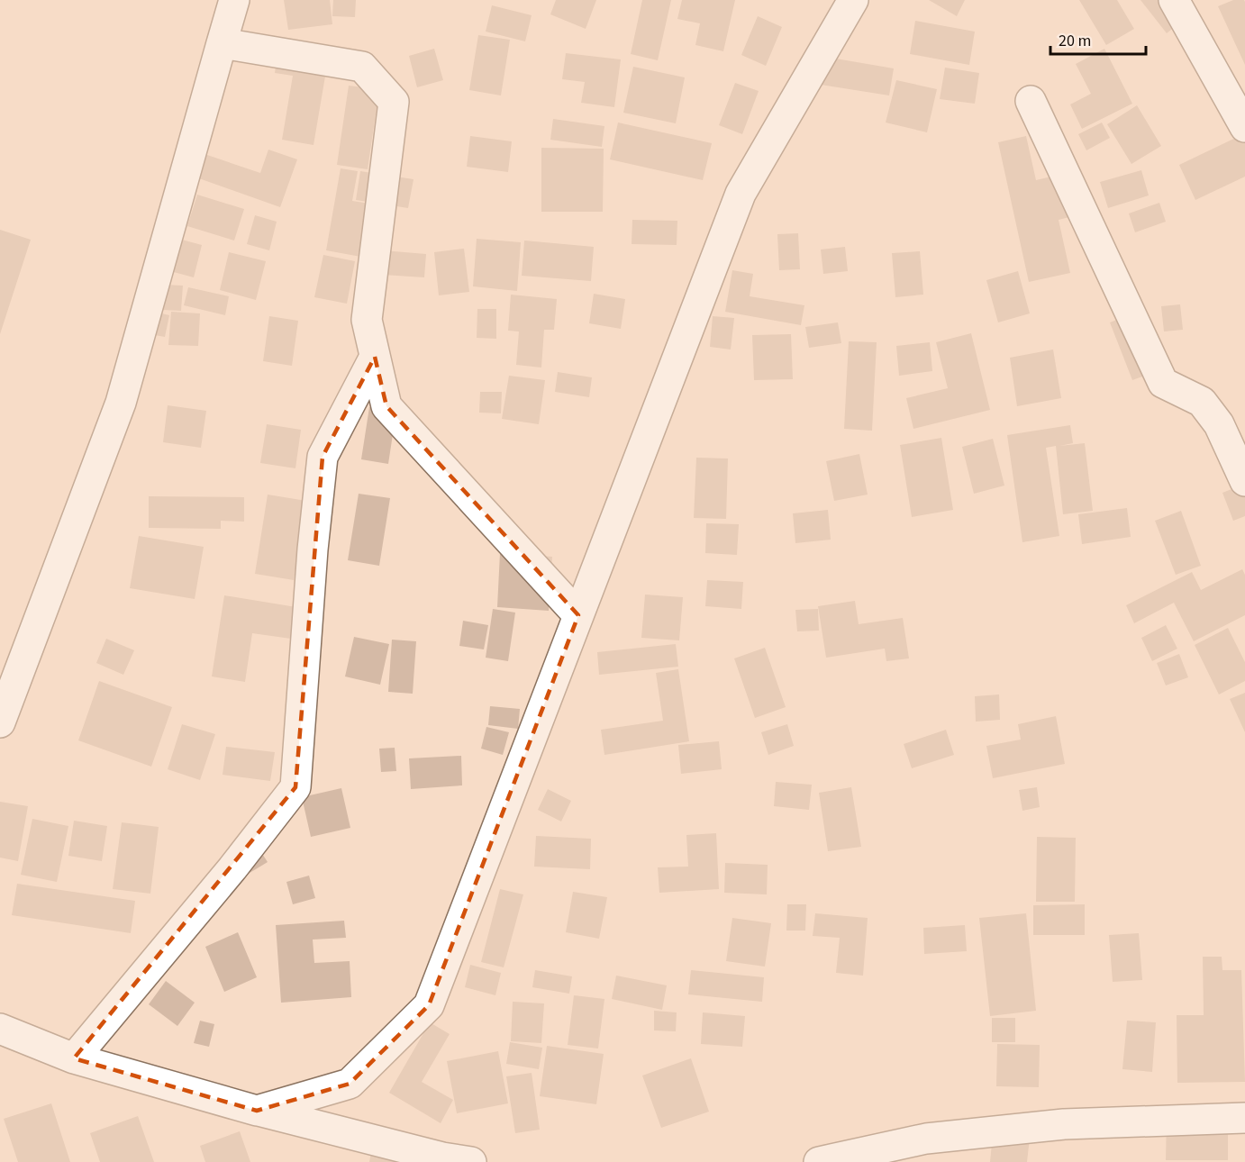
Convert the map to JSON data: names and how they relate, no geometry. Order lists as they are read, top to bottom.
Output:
{
  "scale_bar": "20 m"
}
